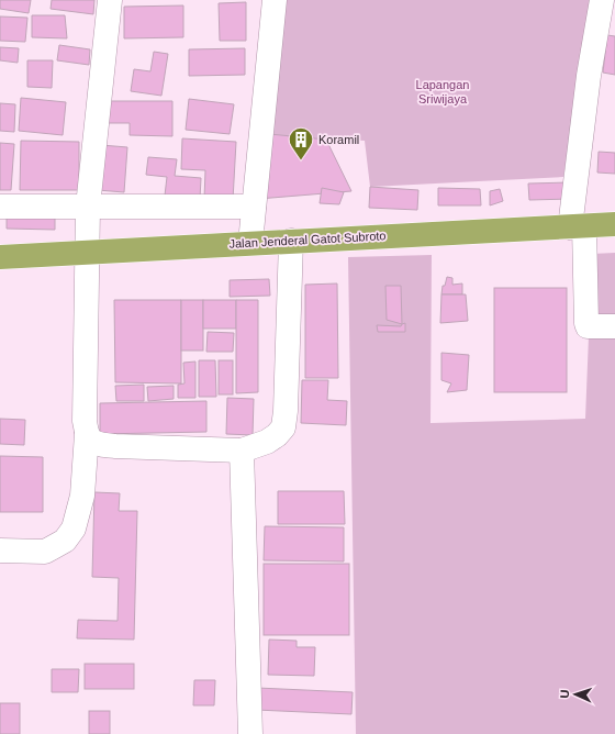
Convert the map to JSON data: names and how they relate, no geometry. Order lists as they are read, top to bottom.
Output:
{
  "streets": {
    "highway": ["Jalan Jenderal Gatot Subroto"]
  },
  "parks": ["Lapangan Sriwijaya"],
  "places": {
    "building": ["Koramil"]
  },
  "north": "left"
}
